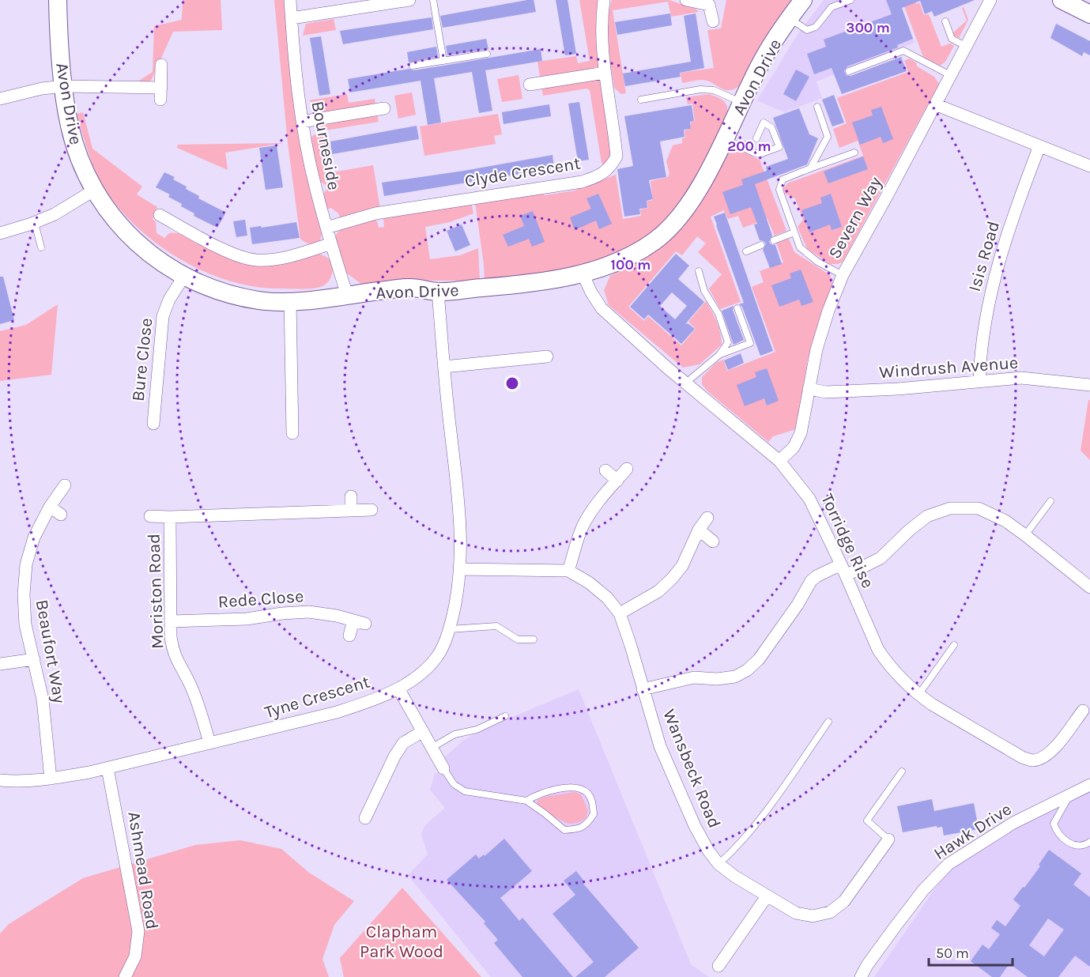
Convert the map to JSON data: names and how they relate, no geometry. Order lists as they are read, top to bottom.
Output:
{
  "streets": {
    "street": [
      "Avon Drive",
      "Bourneside",
      "Clyde Crescent",
      "Severn Way",
      "Isis Road",
      "Bure Close",
      "Windrush Avenue",
      "Torridge Rise",
      "Moriston Road",
      "Rede Close",
      "Beaufort Way",
      "Tyne Crescent",
      "Wansbeck Road",
      "Hawk Drive",
      "Ashmead Road"
    ]
  },
  "crossings": [
    ["Avon Drive", "Bourneside"],
    ["Avon Drive", "Bure Close"],
    ["Avon Drive", "Torridge Rise"],
    ["Avon Drive", "Tyne Crescent"],
    ["Bourneside", "Clyde Crescent"],
    ["Severn Way", "Windrush Avenue"],
    ["Severn Way", "Torridge Rise"],
    ["Isis Road", "Windrush Avenue"],
    ["Moriston Road", "Rede Close"],
    ["Moriston Road", "Tyne Crescent"],
    ["Beaufort Way", "Tyne Crescent"],
    ["Tyne Crescent", "Wansbeck Road"],
    ["Tyne Crescent", "Ashmead Road"]
  ],
  "parks": ["Clapham Park Wood"],
  "scale_bar": "50 m",
  "rings": ["300 m", "200 m", "100 m"]
}
